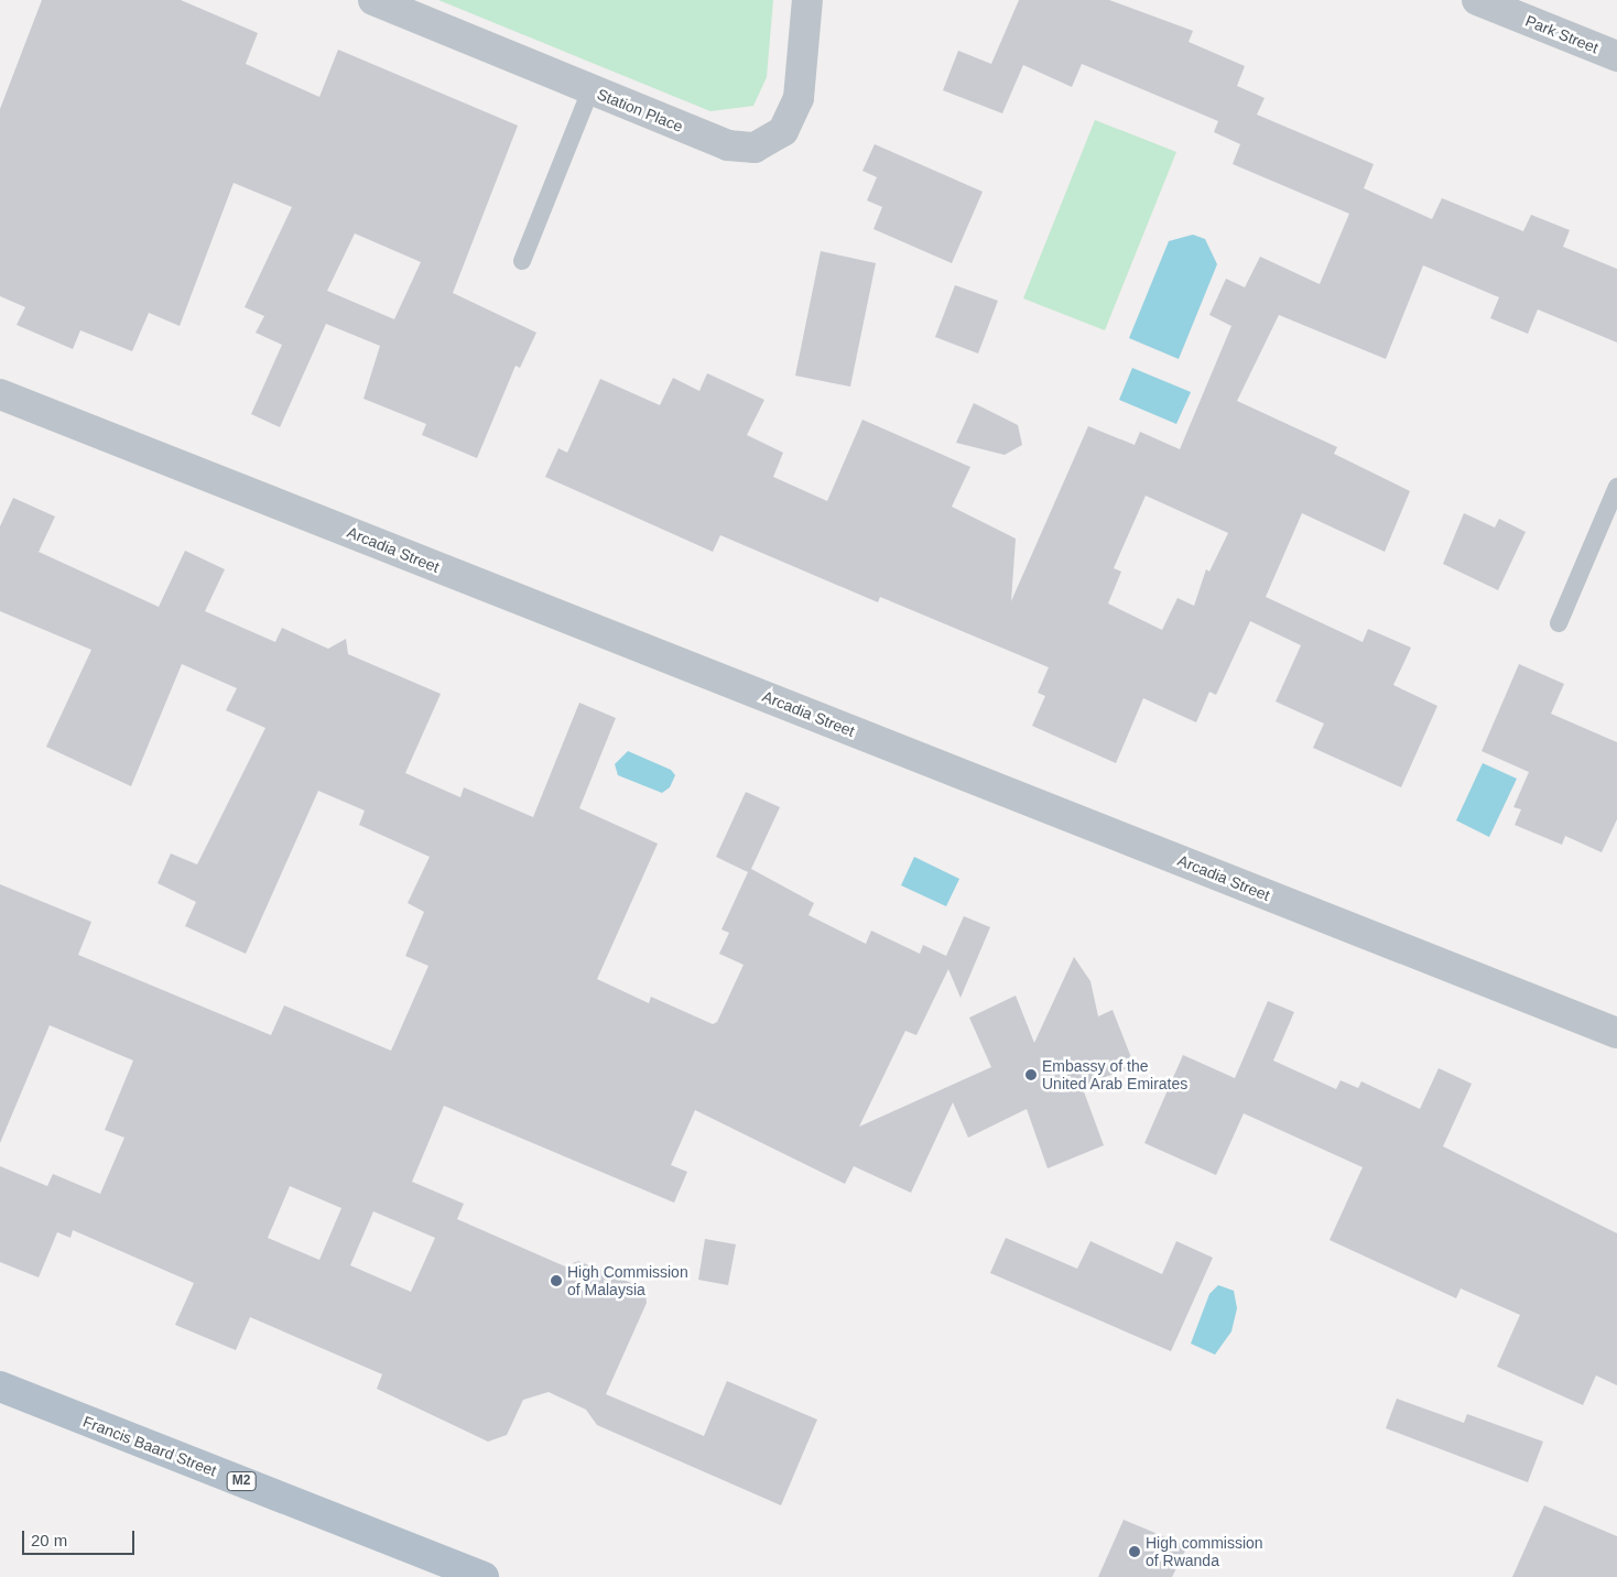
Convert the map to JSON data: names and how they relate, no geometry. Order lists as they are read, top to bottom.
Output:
{
  "streets": {
    "main road": ["Francis Baard Street", "M2"],
    "street": ["Park Street", "Station Place", "Arcadia Street"]
  },
  "places": ["Embassy of the United Arab Emirates", "High Commission of Malaysia", "High commission of Rwanda"],
  "scale_bar": "20 m"
}
